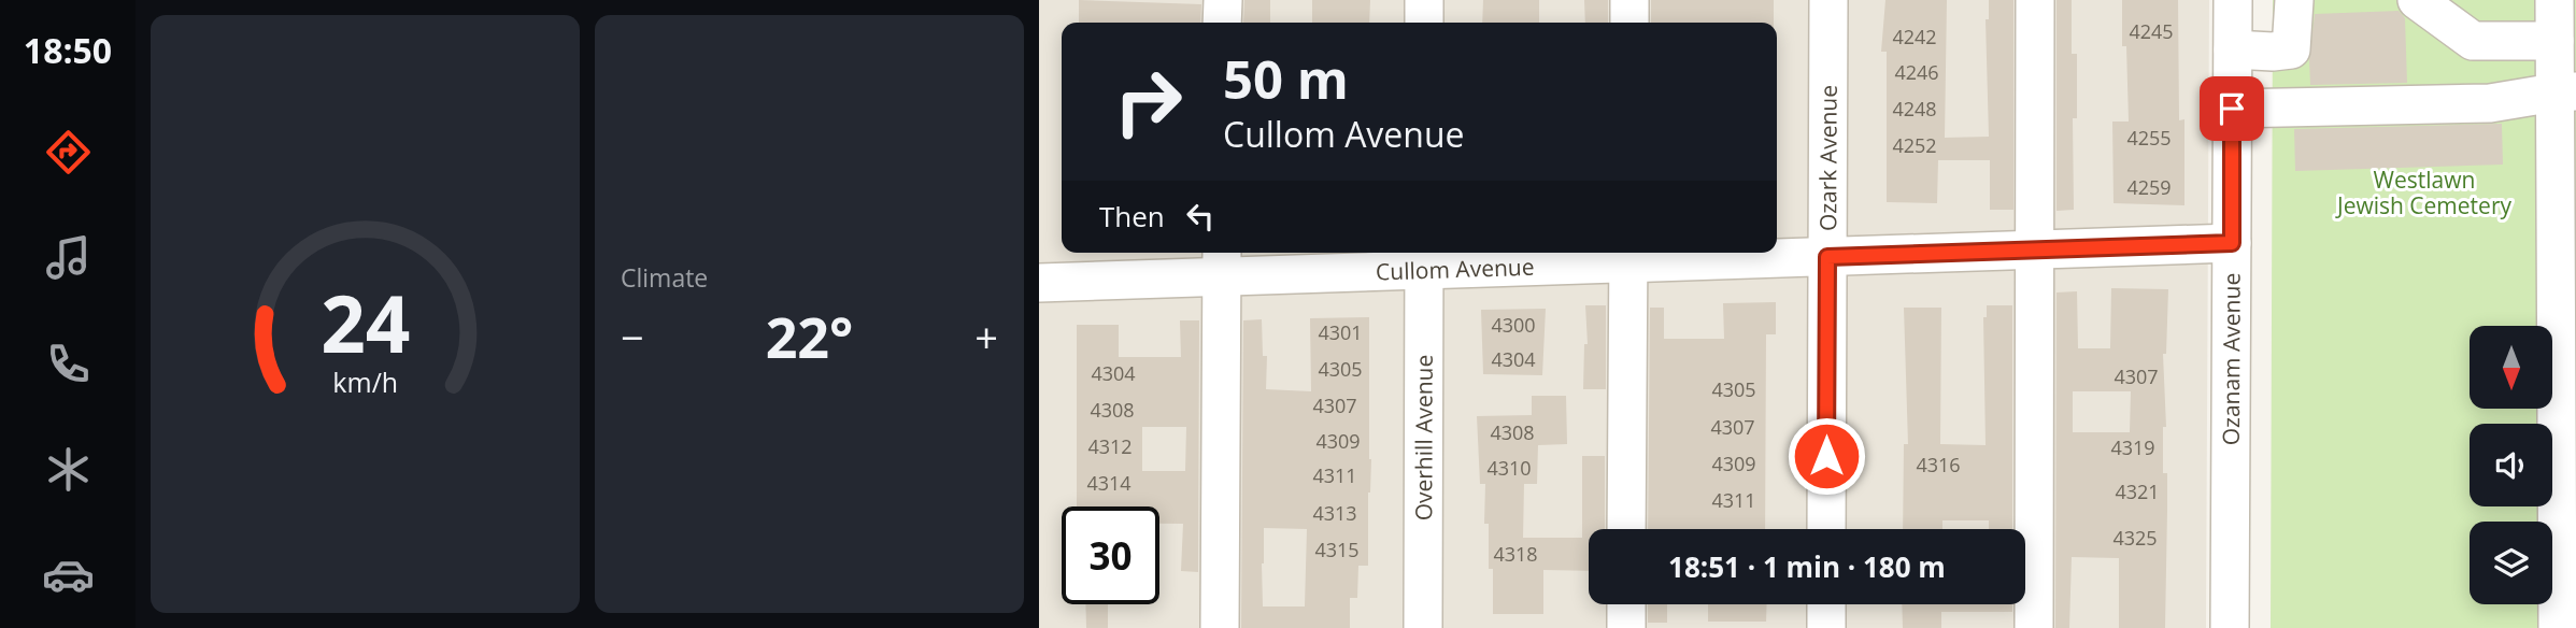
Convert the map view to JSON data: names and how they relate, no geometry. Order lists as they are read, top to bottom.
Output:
{
  "streets": {
    "street": [
      "Ozark Avenue",
      "Cullom Avenue",
      "Ozanam Avenue",
      "Overhill Avenue"
    ]
  },
  "crossings": [
    ["Ozark Avenue", "Cullom Avenue"],
    ["Cullom Avenue", "Ozanam Avenue"],
    ["Cullom Avenue", "Overhill Avenue"]
  ],
  "parks": ["Westlawn Jewish Cemetery"],
  "house_numbers": [
    "4245",
    "4242",
    "4246",
    "4248",
    "4255",
    "4252",
    "4259",
    "4300",
    "4301",
    "4304",
    "4305",
    "4304",
    "4307",
    "4305",
    "4307",
    "4308",
    "4307",
    "4308",
    "4309",
    "4312",
    "4319",
    "4309",
    "4316",
    "4310",
    "4311",
    "4314",
    "4321",
    "4311",
    "4313",
    "4325",
    "4315",
    "4318"
  ],
  "north": "bottom",
  "page": {
    "tabs": "18:50",
    "tile": "Climate",
    "turn": ["50 m", "Cullom Avenue"],
    "then": "Then",
    "heat": ["−", "22°", "+"],
    "limit": "30",
    "trip": "18:51 · 1 min · 180 m",
    "gauge": ["24", "km/h"]
  }
}
